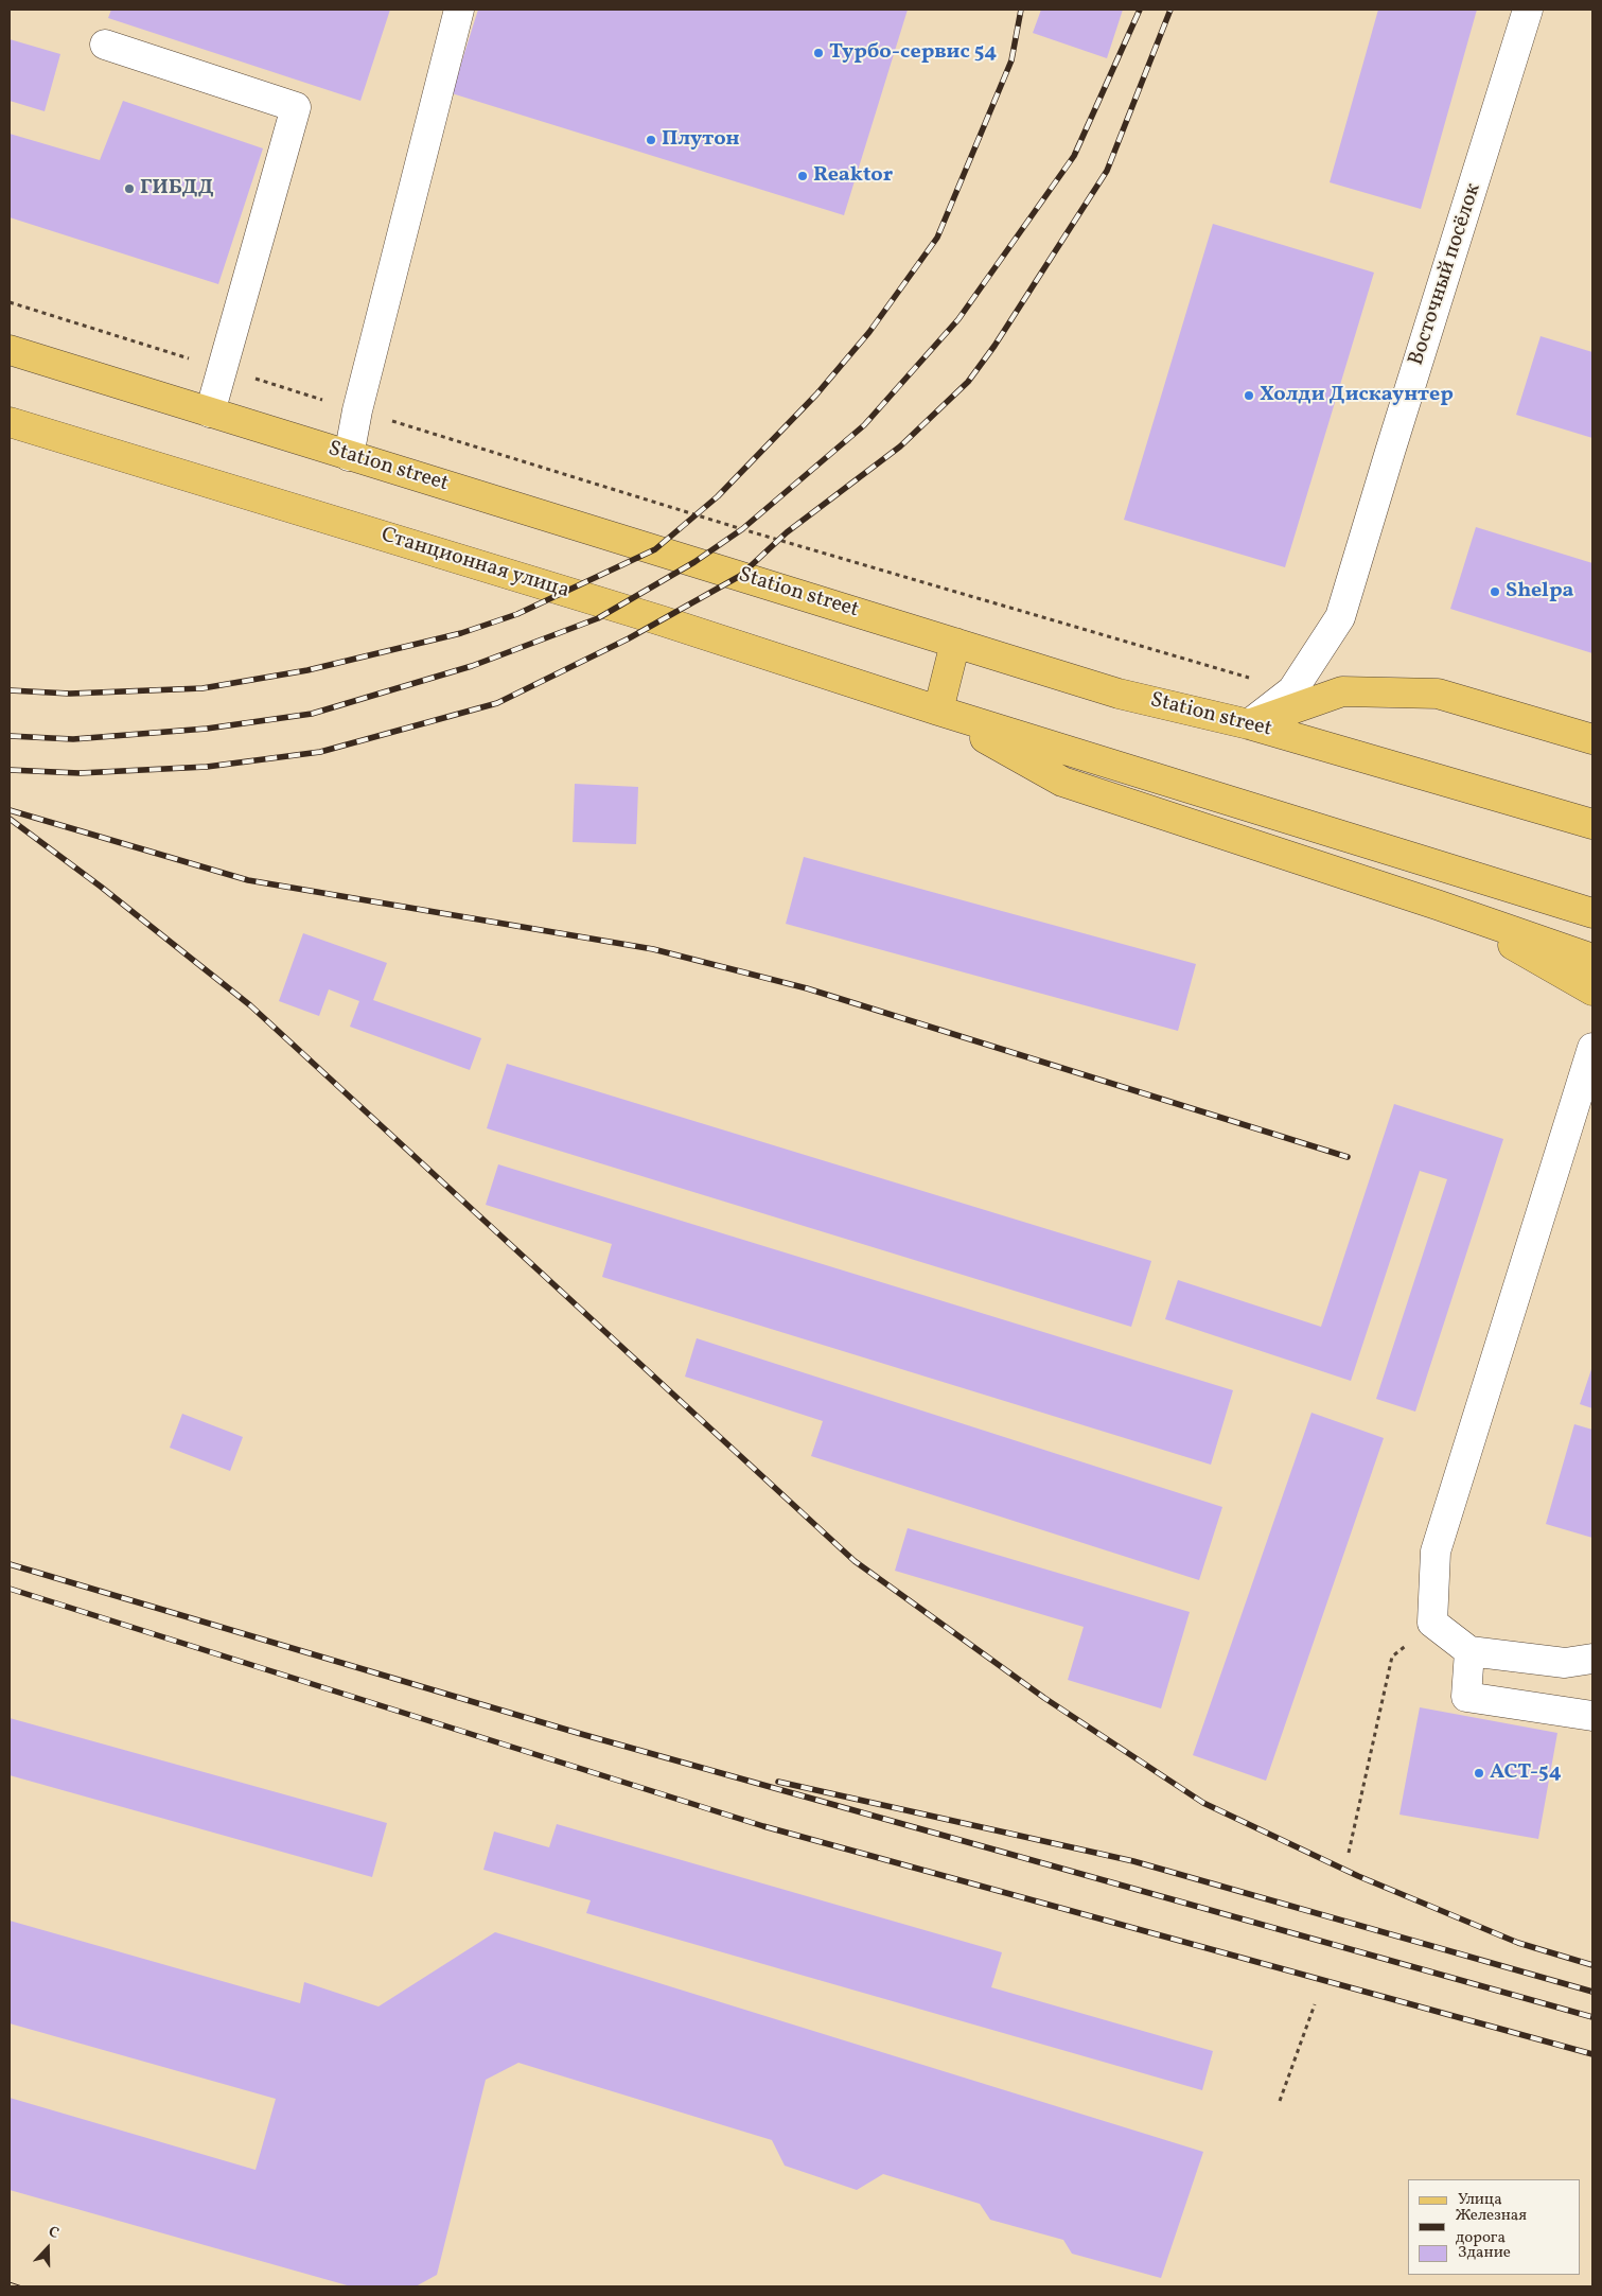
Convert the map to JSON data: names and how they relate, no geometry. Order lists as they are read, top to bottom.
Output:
{
  "streets": {
    "main road": ["Station street", "Станционная улица"],
    "street": ["Восточный посёлок"]
  },
  "crossings": [
    ["Восточный посёлок", "Station street"]
  ],
  "places": [
    "Турбо-сервис 54",
    "Плутон",
    "Reaktor",
    "ГИБДД",
    "Холди Дискаунтер",
    "Shelpa",
    "АСТ-54"
  ],
  "legend": ["Улица", "Железная дорога", "Здание"],
  "north": "top"
}
